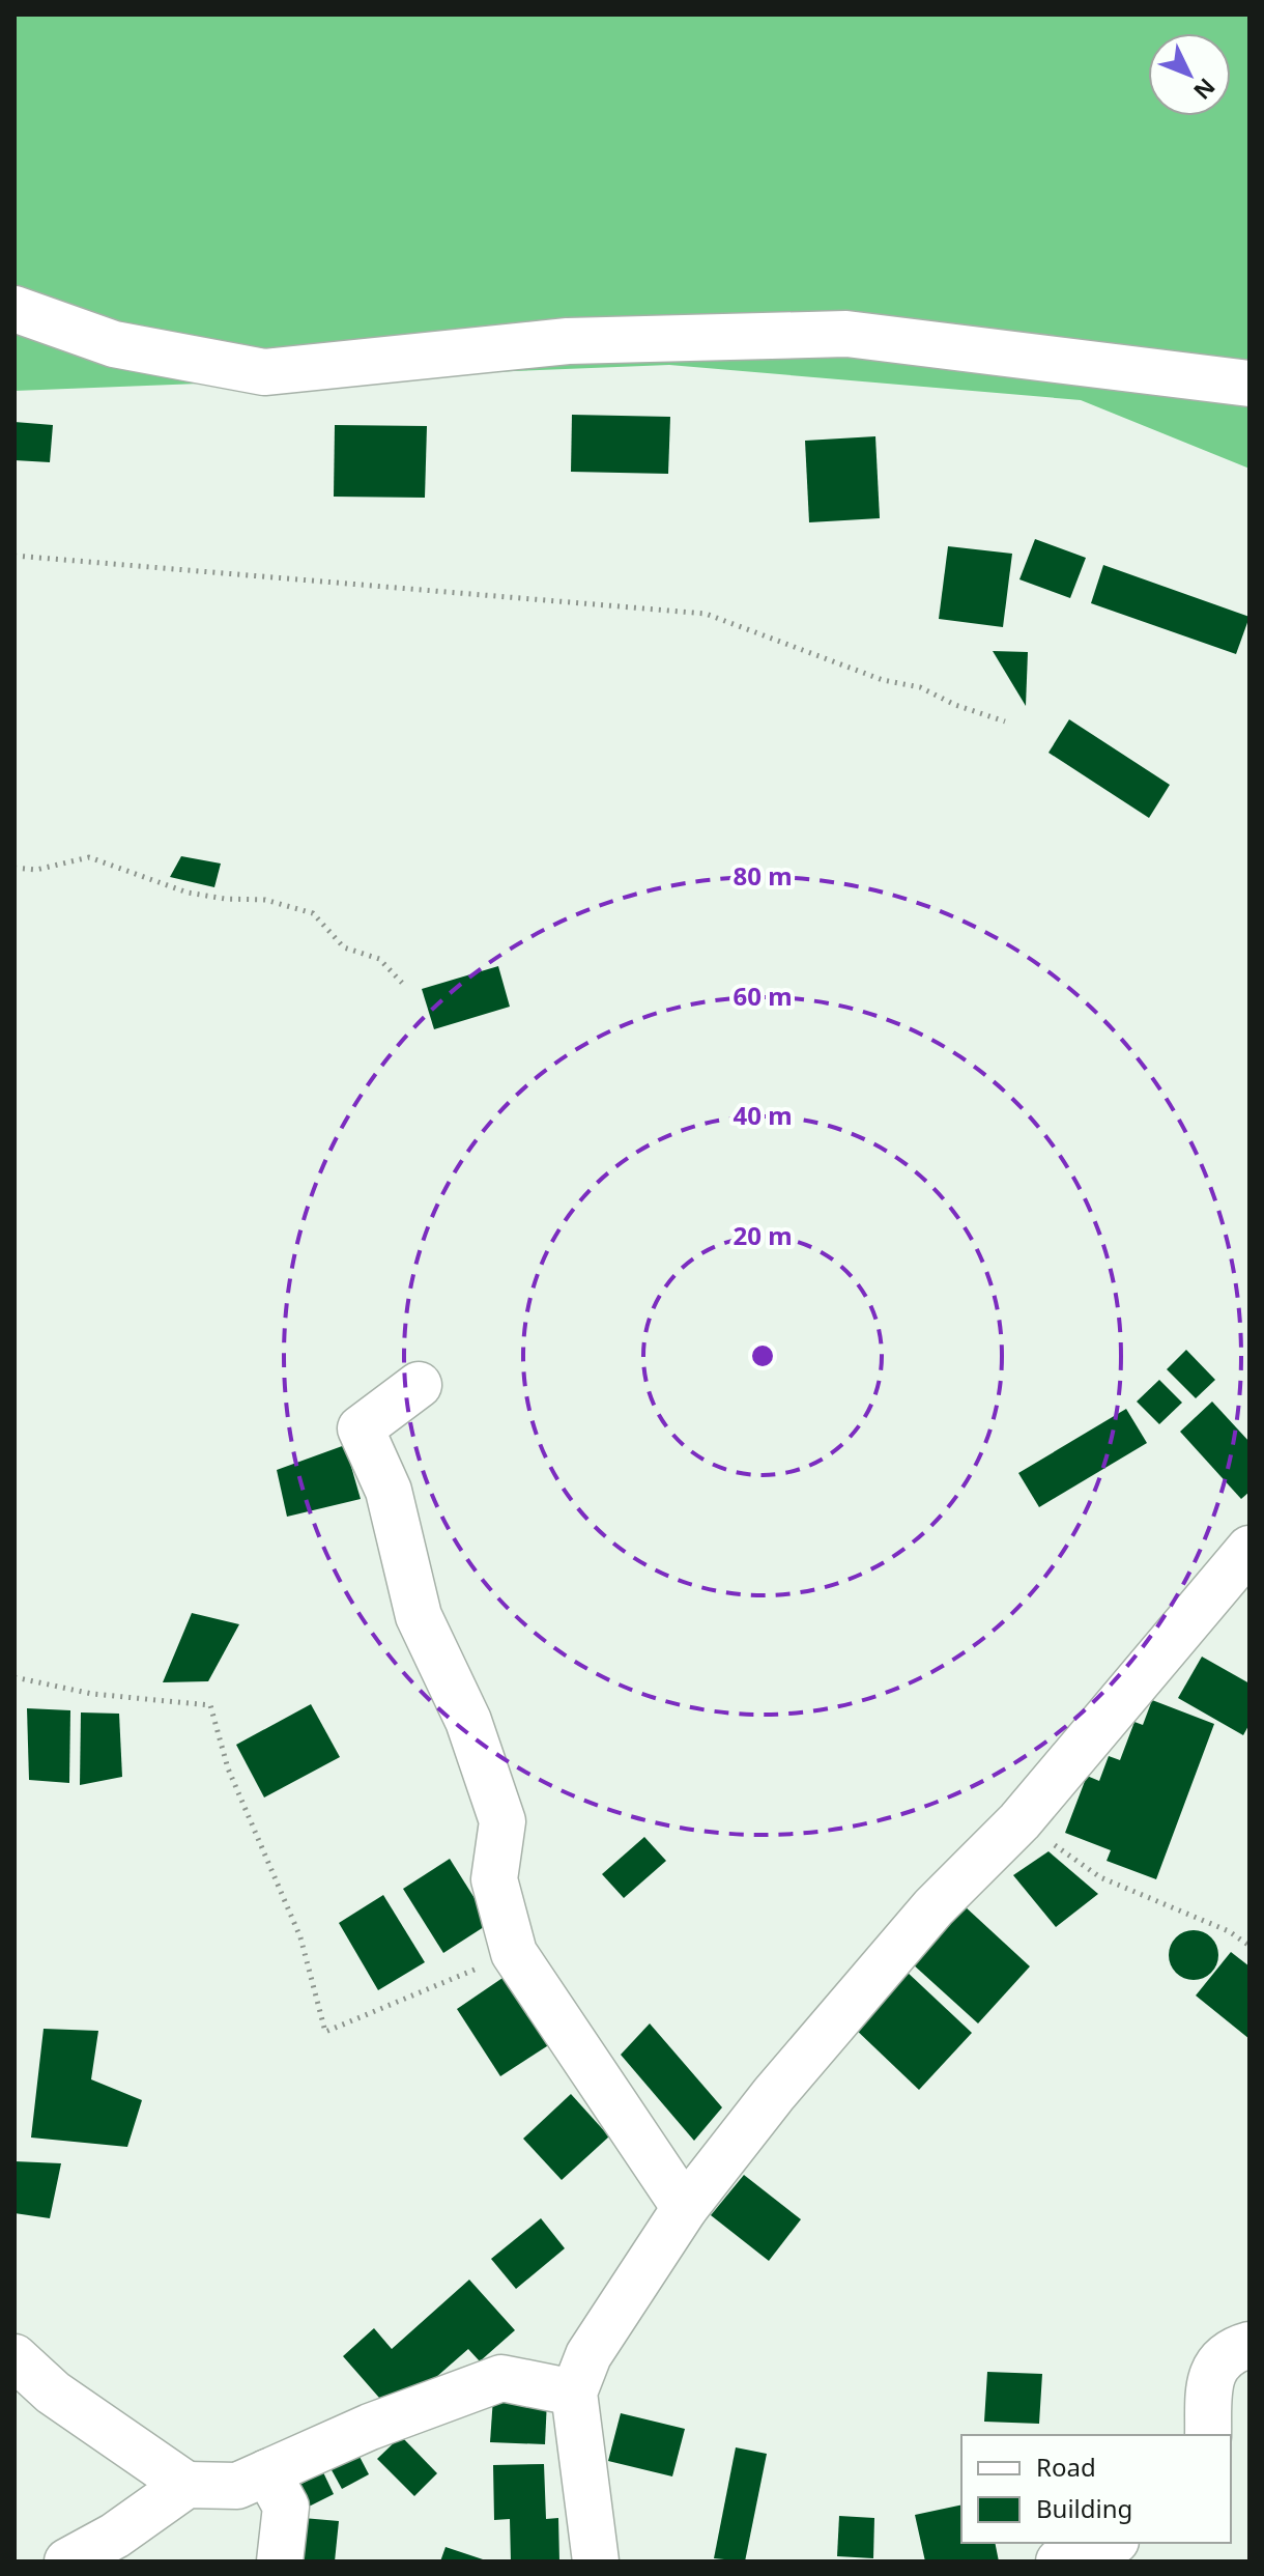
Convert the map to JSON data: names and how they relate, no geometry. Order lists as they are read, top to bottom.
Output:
{
  "legend": ["Road", "Building"],
  "north": "bottom right",
  "rings": [
    "80 m",
    "60 m",
    "40 m",
    "20 m"
  ]
}
